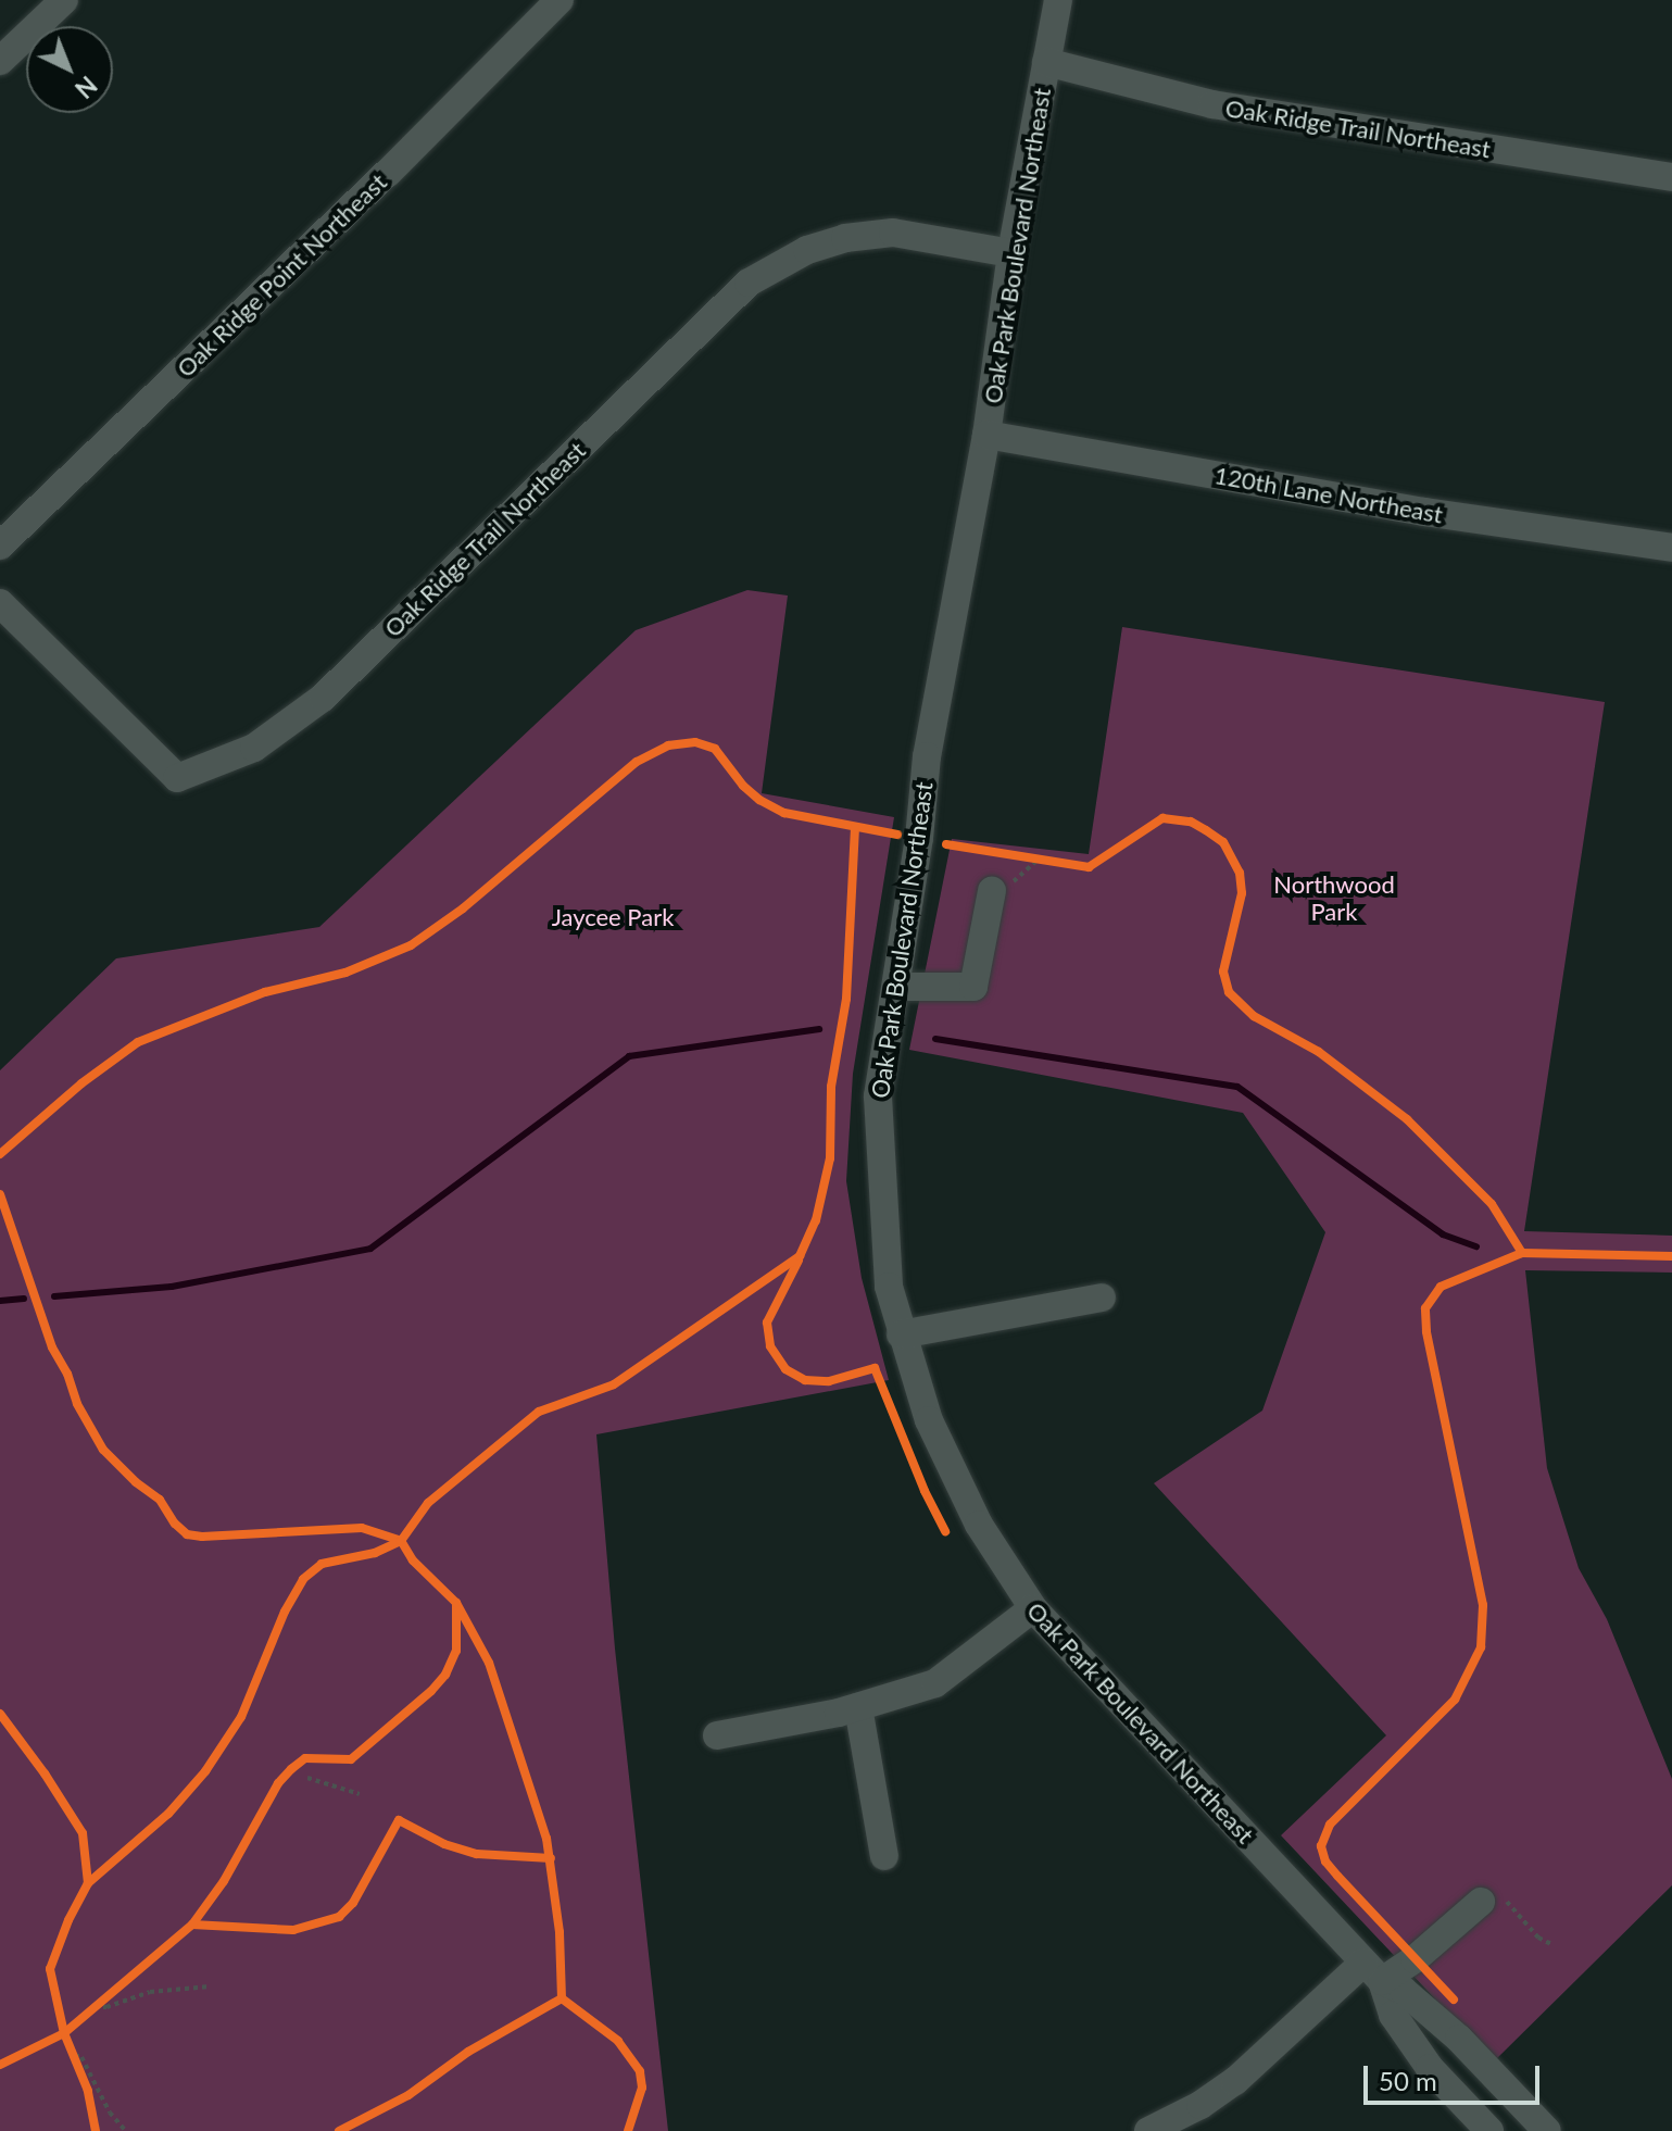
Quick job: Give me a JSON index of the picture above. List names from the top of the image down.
{
  "streets": {
    "street": [
      "Oak Ridge Trail Northeast",
      "Oak Park Boulevard Northeast",
      "Oak Ridge Point Northeast",
      "120th Lane Northeast"
    ]
  },
  "crossings": [
    ["Oak Ridge Trail Northeast", "Oak Park Boulevard Northeast"],
    ["Oak Park Boulevard Northeast", "120th Lane Northeast"]
  ],
  "parks": ["Northwood Park", "Jaycee Park"],
  "scale_bar": "50 m",
  "north": "bottom right"
}
